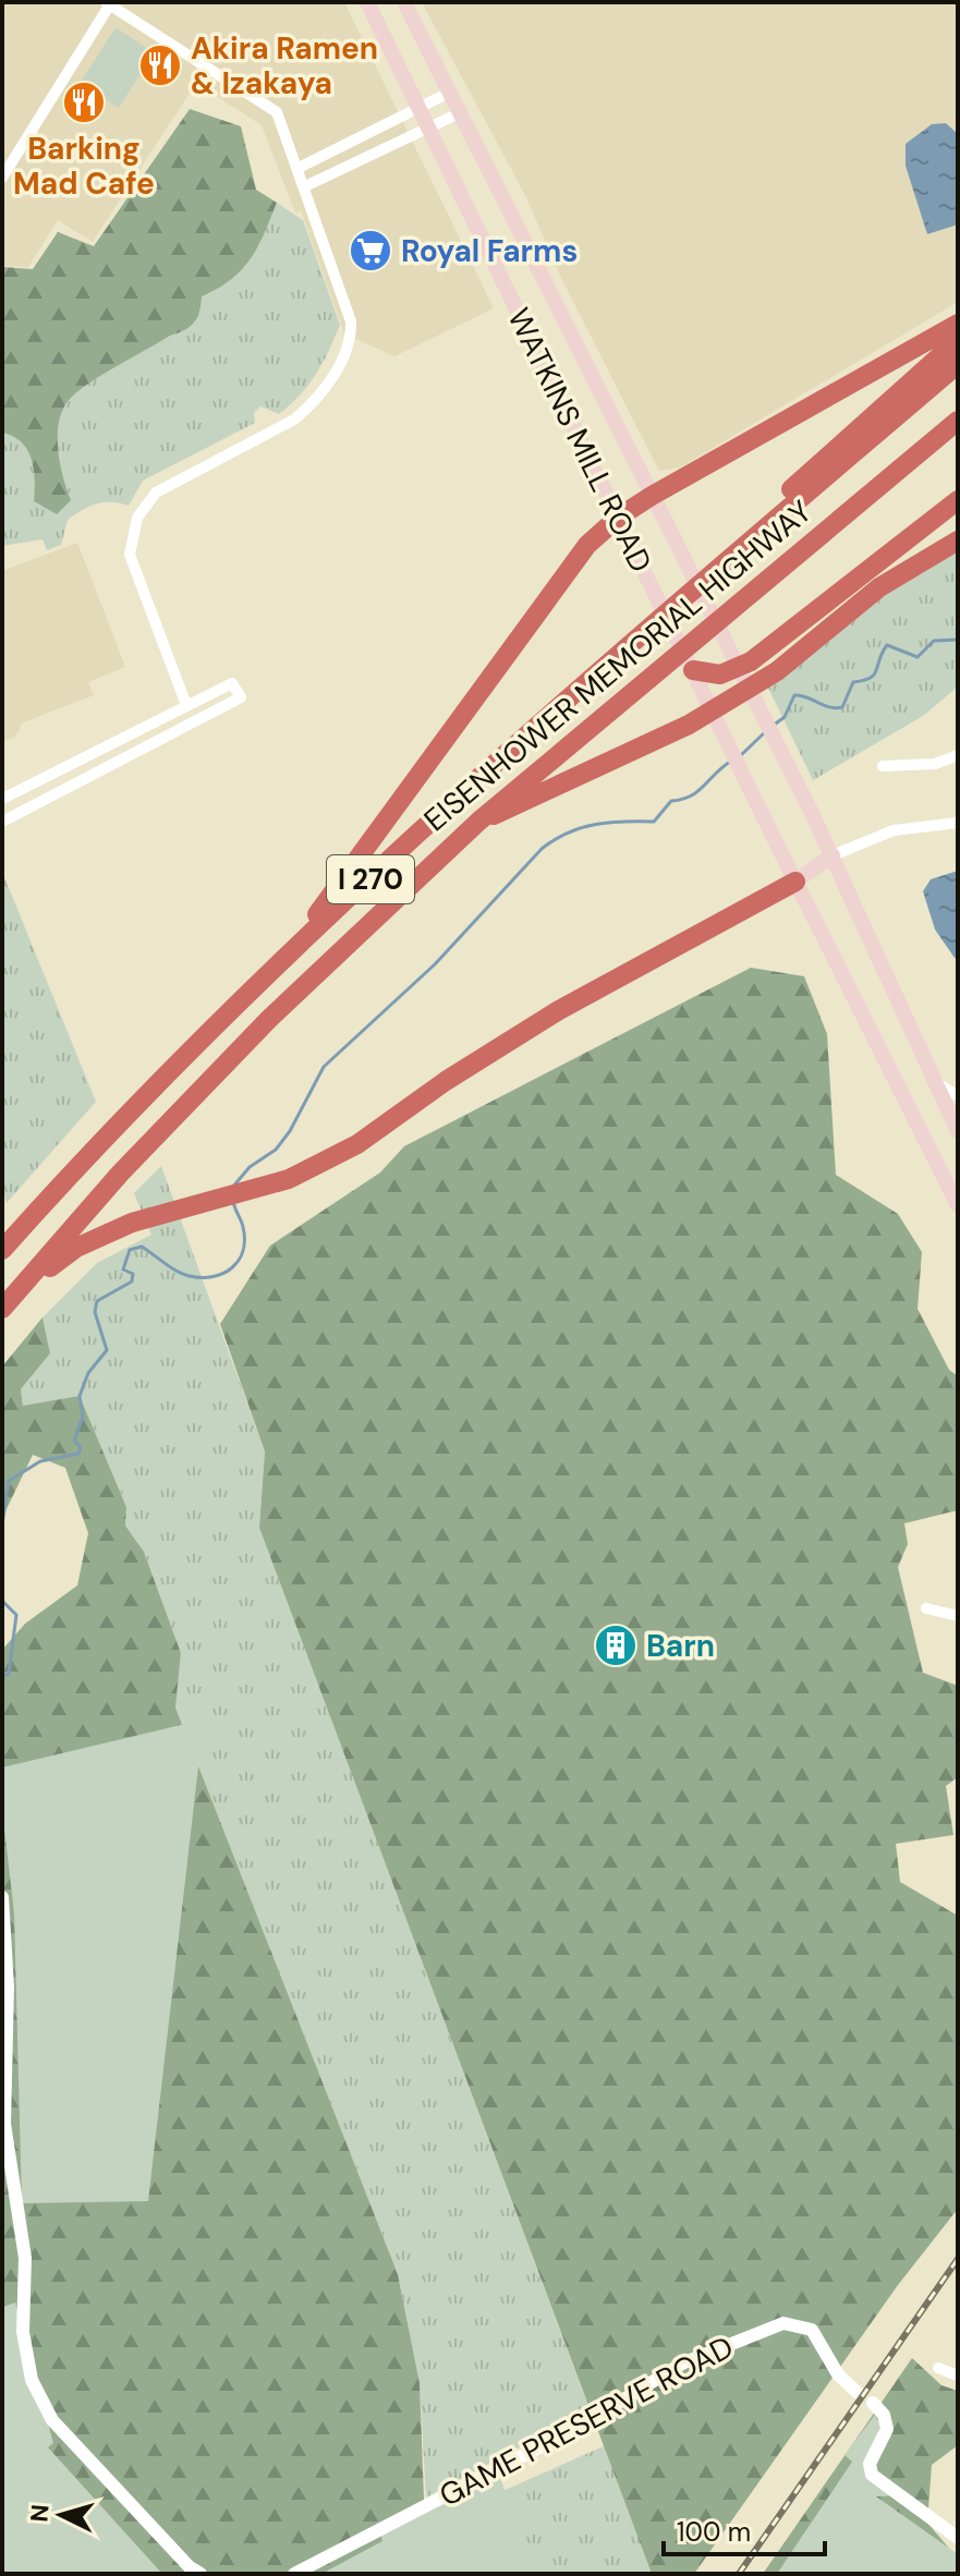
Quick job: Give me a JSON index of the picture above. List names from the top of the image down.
{
  "streets": {
    "highway": ["EISENHOWER MEMORIAL HIGHWAY", "I 270"],
    "main road": ["WATKINS MILL ROAD"],
    "street": ["GAME PRESERVE ROAD"]
  },
  "places": {
    "restaurant": ["Akira Ramen & Izakaya", "Barking Mad Cafe"],
    "supermarket": ["Royal Farms"],
    "building": ["Barn"]
  },
  "scale_bar": "100 m",
  "north": "left"
}
